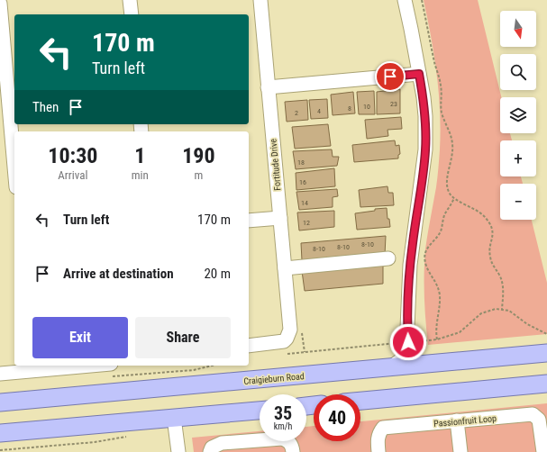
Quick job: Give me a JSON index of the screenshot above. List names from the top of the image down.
{
  "streets": {
    "main road": ["Craigieburn Road"],
    "street": ["Fortitude Drive", "Passionfruit Loop"]
  },
  "house_numbers": [
    "23",
    "10",
    "8",
    "4",
    "2",
    "18",
    "16",
    "14",
    "12",
    "8-10",
    "8-10",
    "8-10"
  ],
  "north": "bottom",
  "page": {
    "map_buttons": ["+", "−"],
    "turn": ["170 m", "Turn left"],
    "then": "Then",
    "eta": [
      "10:30",
      "Arrival",
      "1",
      "min",
      "190",
      "m"
    ],
    "list": [
      {
        "name": "Turn left",
        "value": "170 m"
      },
      {
        "name": "Arrive at destination",
        "value": "20 m"
      }
    ],
    "buttons": ["Exit", "Share"],
    "speed": "35 km/h",
    "limit": "40"
  }
}
